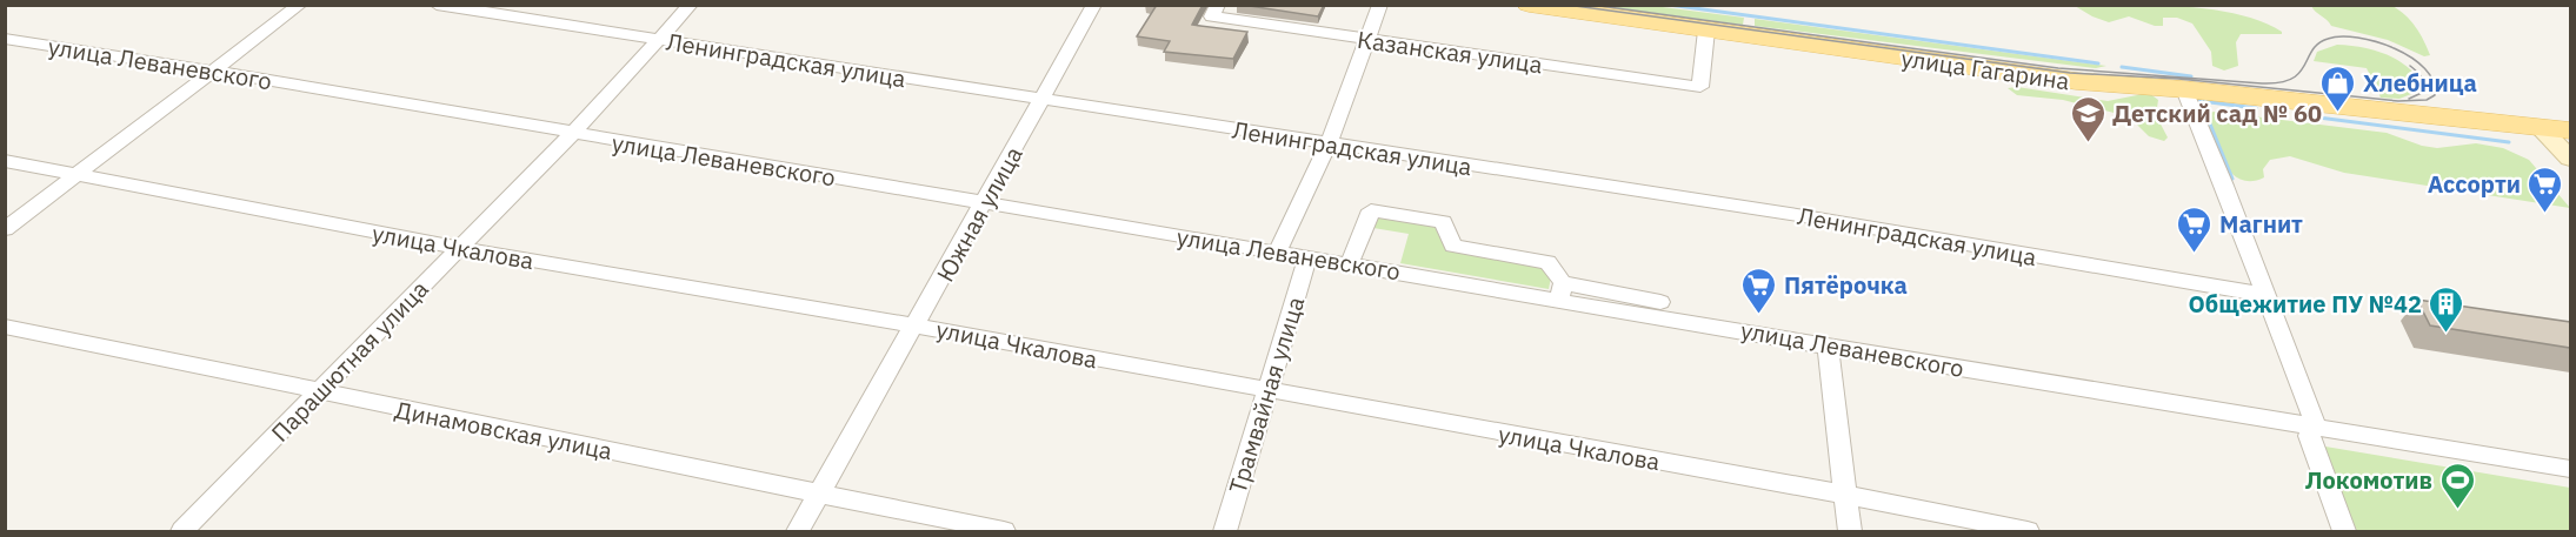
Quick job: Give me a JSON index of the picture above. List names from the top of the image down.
{
  "streets": {
    "main road": ["улица Гагарина"],
    "street": [
      "Казанская улица",
      "Ленинградская улица",
      "улица Леваневского",
      "Южная улица",
      "улица Чкалова",
      "Парашютная улица",
      "Трамвайная улица",
      "Динамовская улица"
    ]
  },
  "crossings": [
    ["Казанская улица", "улица Гагарина"],
    ["Ленинградская улица", "Южная улица"],
    ["Ленинградская улица", "Парашютная улица"],
    ["улица Леваневского", "Южная улица"],
    ["улица Леваневского", "Парашютная улица"],
    ["улица Леваневского", "Трамвайная улица"],
    ["Южная улица", "улица Чкалова"],
    ["Южная улица", "Динамовская улица"],
    ["улица Чкалова", "Парашютная улица"],
    ["улица Чкалова", "Трамвайная улица"],
    ["Парашютная улица", "Динамовская улица"]
  ],
  "places": {
    "shop": ["Хлебница"],
    "school or university": ["Детский сад № 60"],
    "supermarket": ["Ассорти", "Магнит", "Пятёрочка"],
    "building": ["Общежитие ПУ №42"],
    "sports": ["Локомотив"]
  }
}
